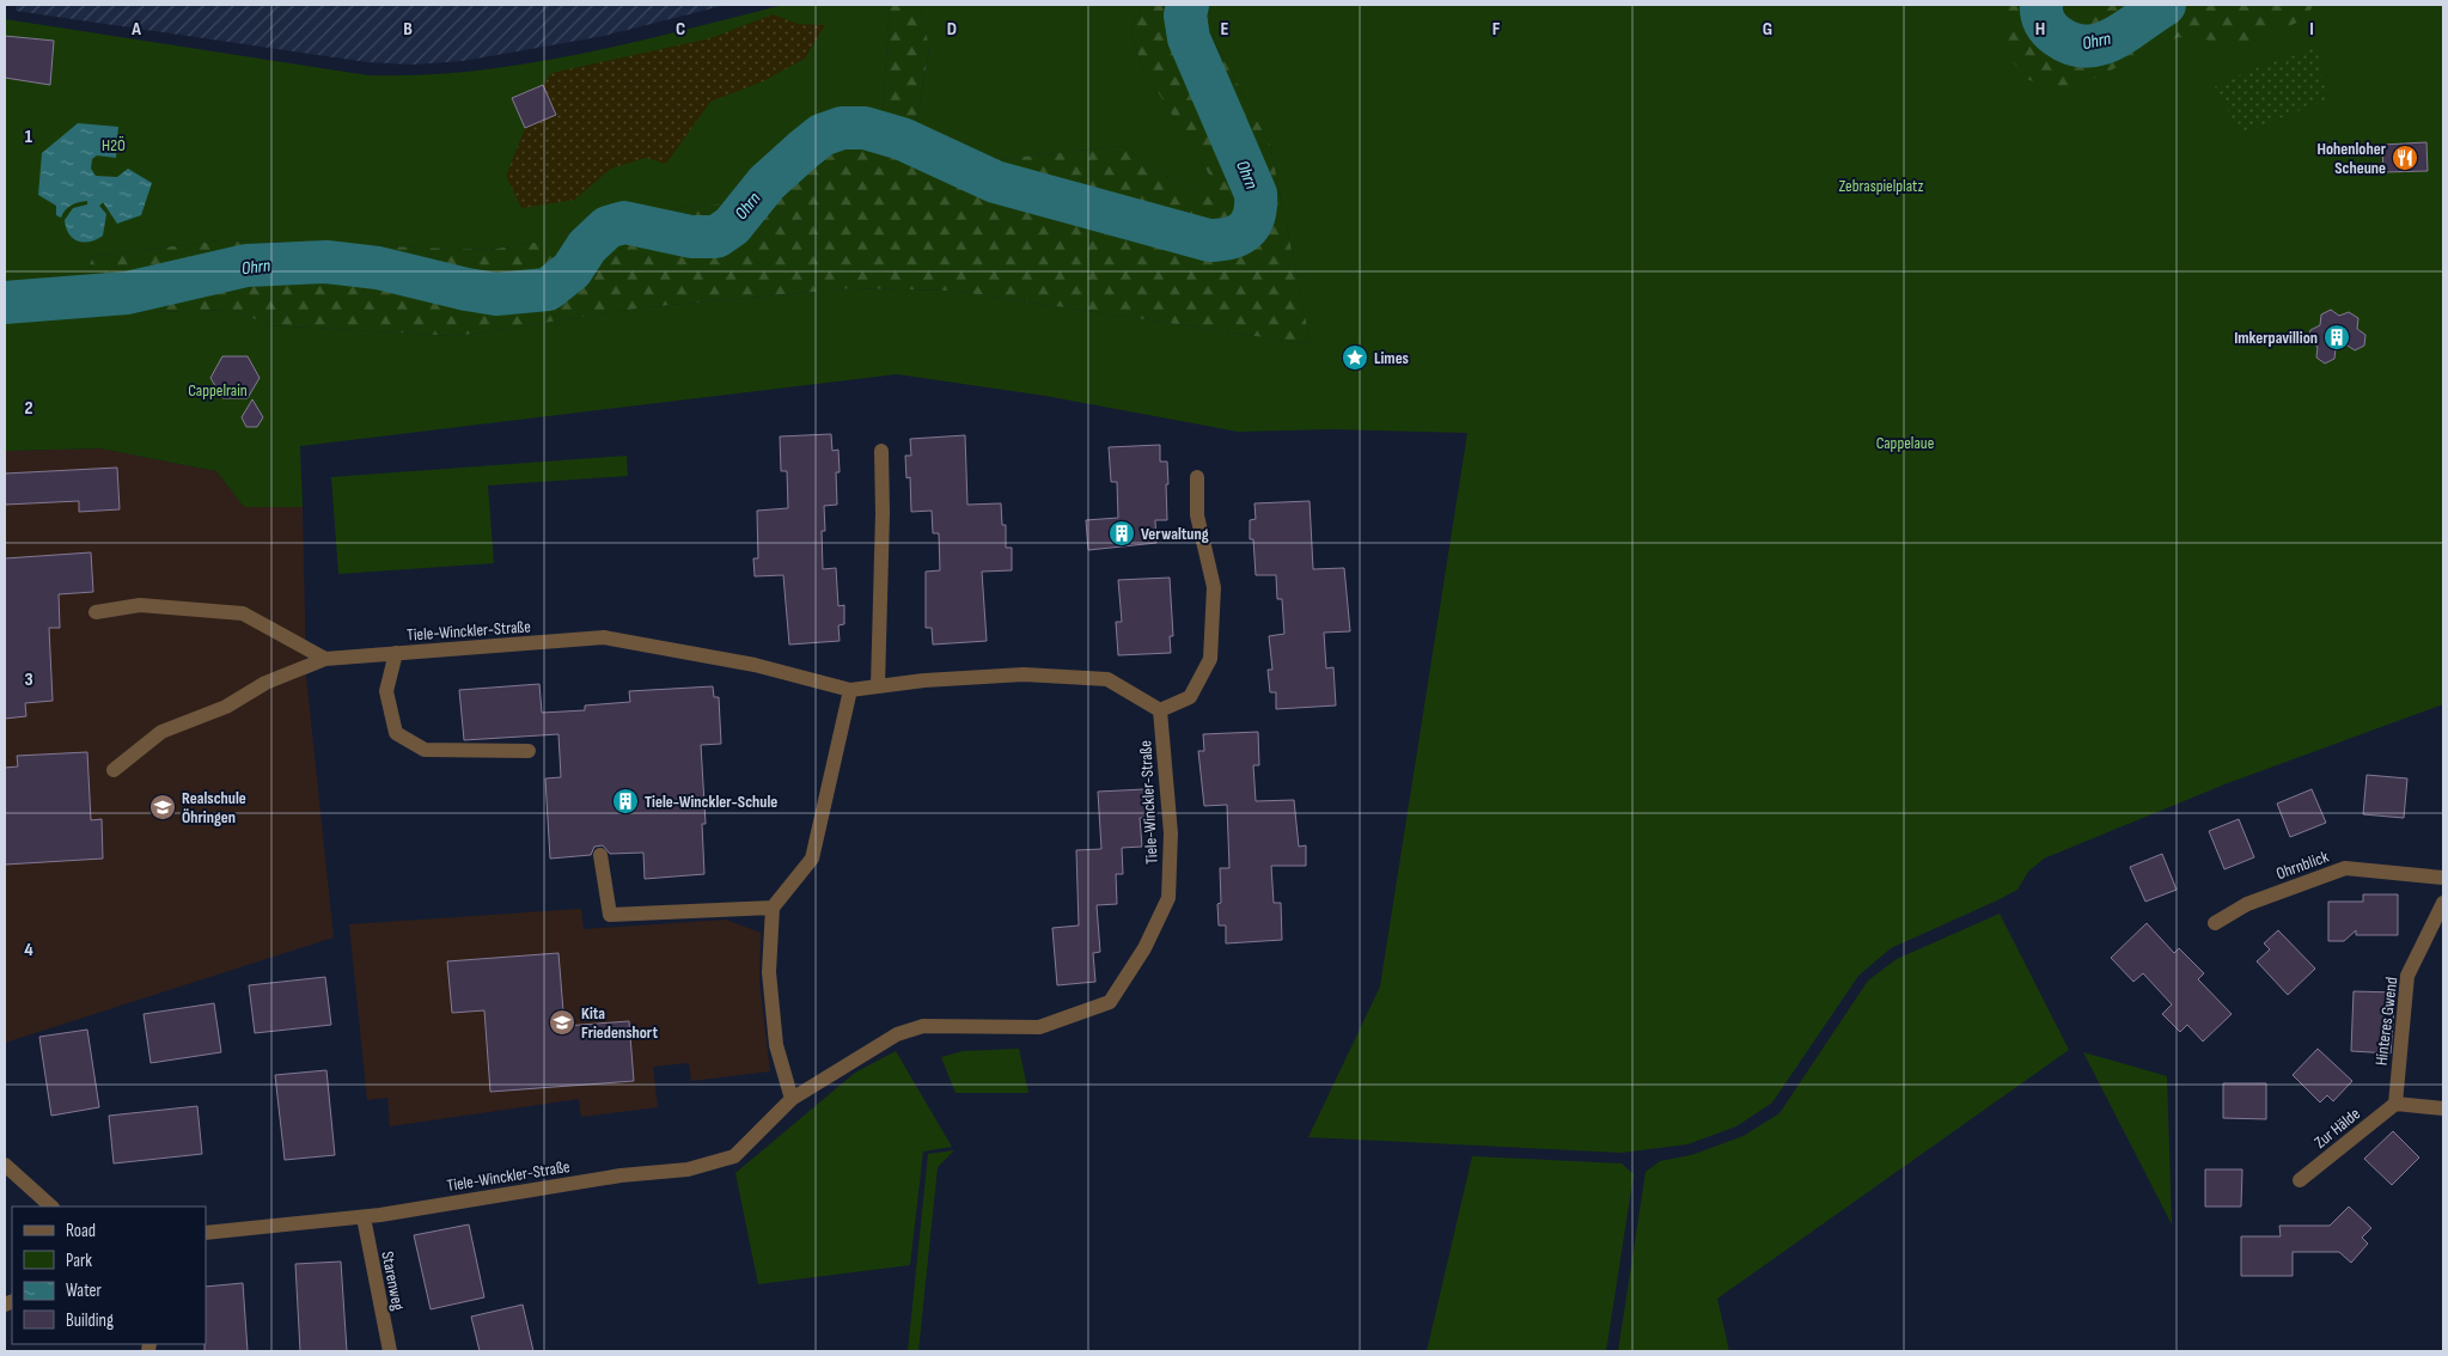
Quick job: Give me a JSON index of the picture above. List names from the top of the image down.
{
  "streets": {
    "street": [
      "Tiele-Winckler-Straße",
      "Ohrnblick",
      "Hinteres Gwend",
      "Zur Hälde",
      "Starenweg"
    ]
  },
  "crossings": [
    ["Tiele-Winckler-Straße", "Starenweg"],
    ["Hinteres Gwend", "Zur Hälde"]
  ],
  "water": ["Ohrn"],
  "parks": [
    "H2Ö",
    "Zebraspielplatz",
    "Cappelrain",
    "Cappelaue"
  ],
  "places": {
    "restaurant": ["Hohenloher Scheune"],
    "building": ["Imkerpavillion", "Verwaltung", "Tiele-Winckler-Schule"],
    "place": ["Limes"],
    "school or university": ["Realschule Öhringen", "Kita Friedenshort"]
  },
  "legend": [
    "Road",
    "Park",
    "Water",
    "Building"
  ],
  "grid": {
    "columns": [
      "A",
      "B",
      "C",
      "D",
      "E",
      "F",
      "G",
      "H",
      "I"
    ],
    "rows": [
      "1",
      "2",
      "3",
      "4"
    ]
  }
}
